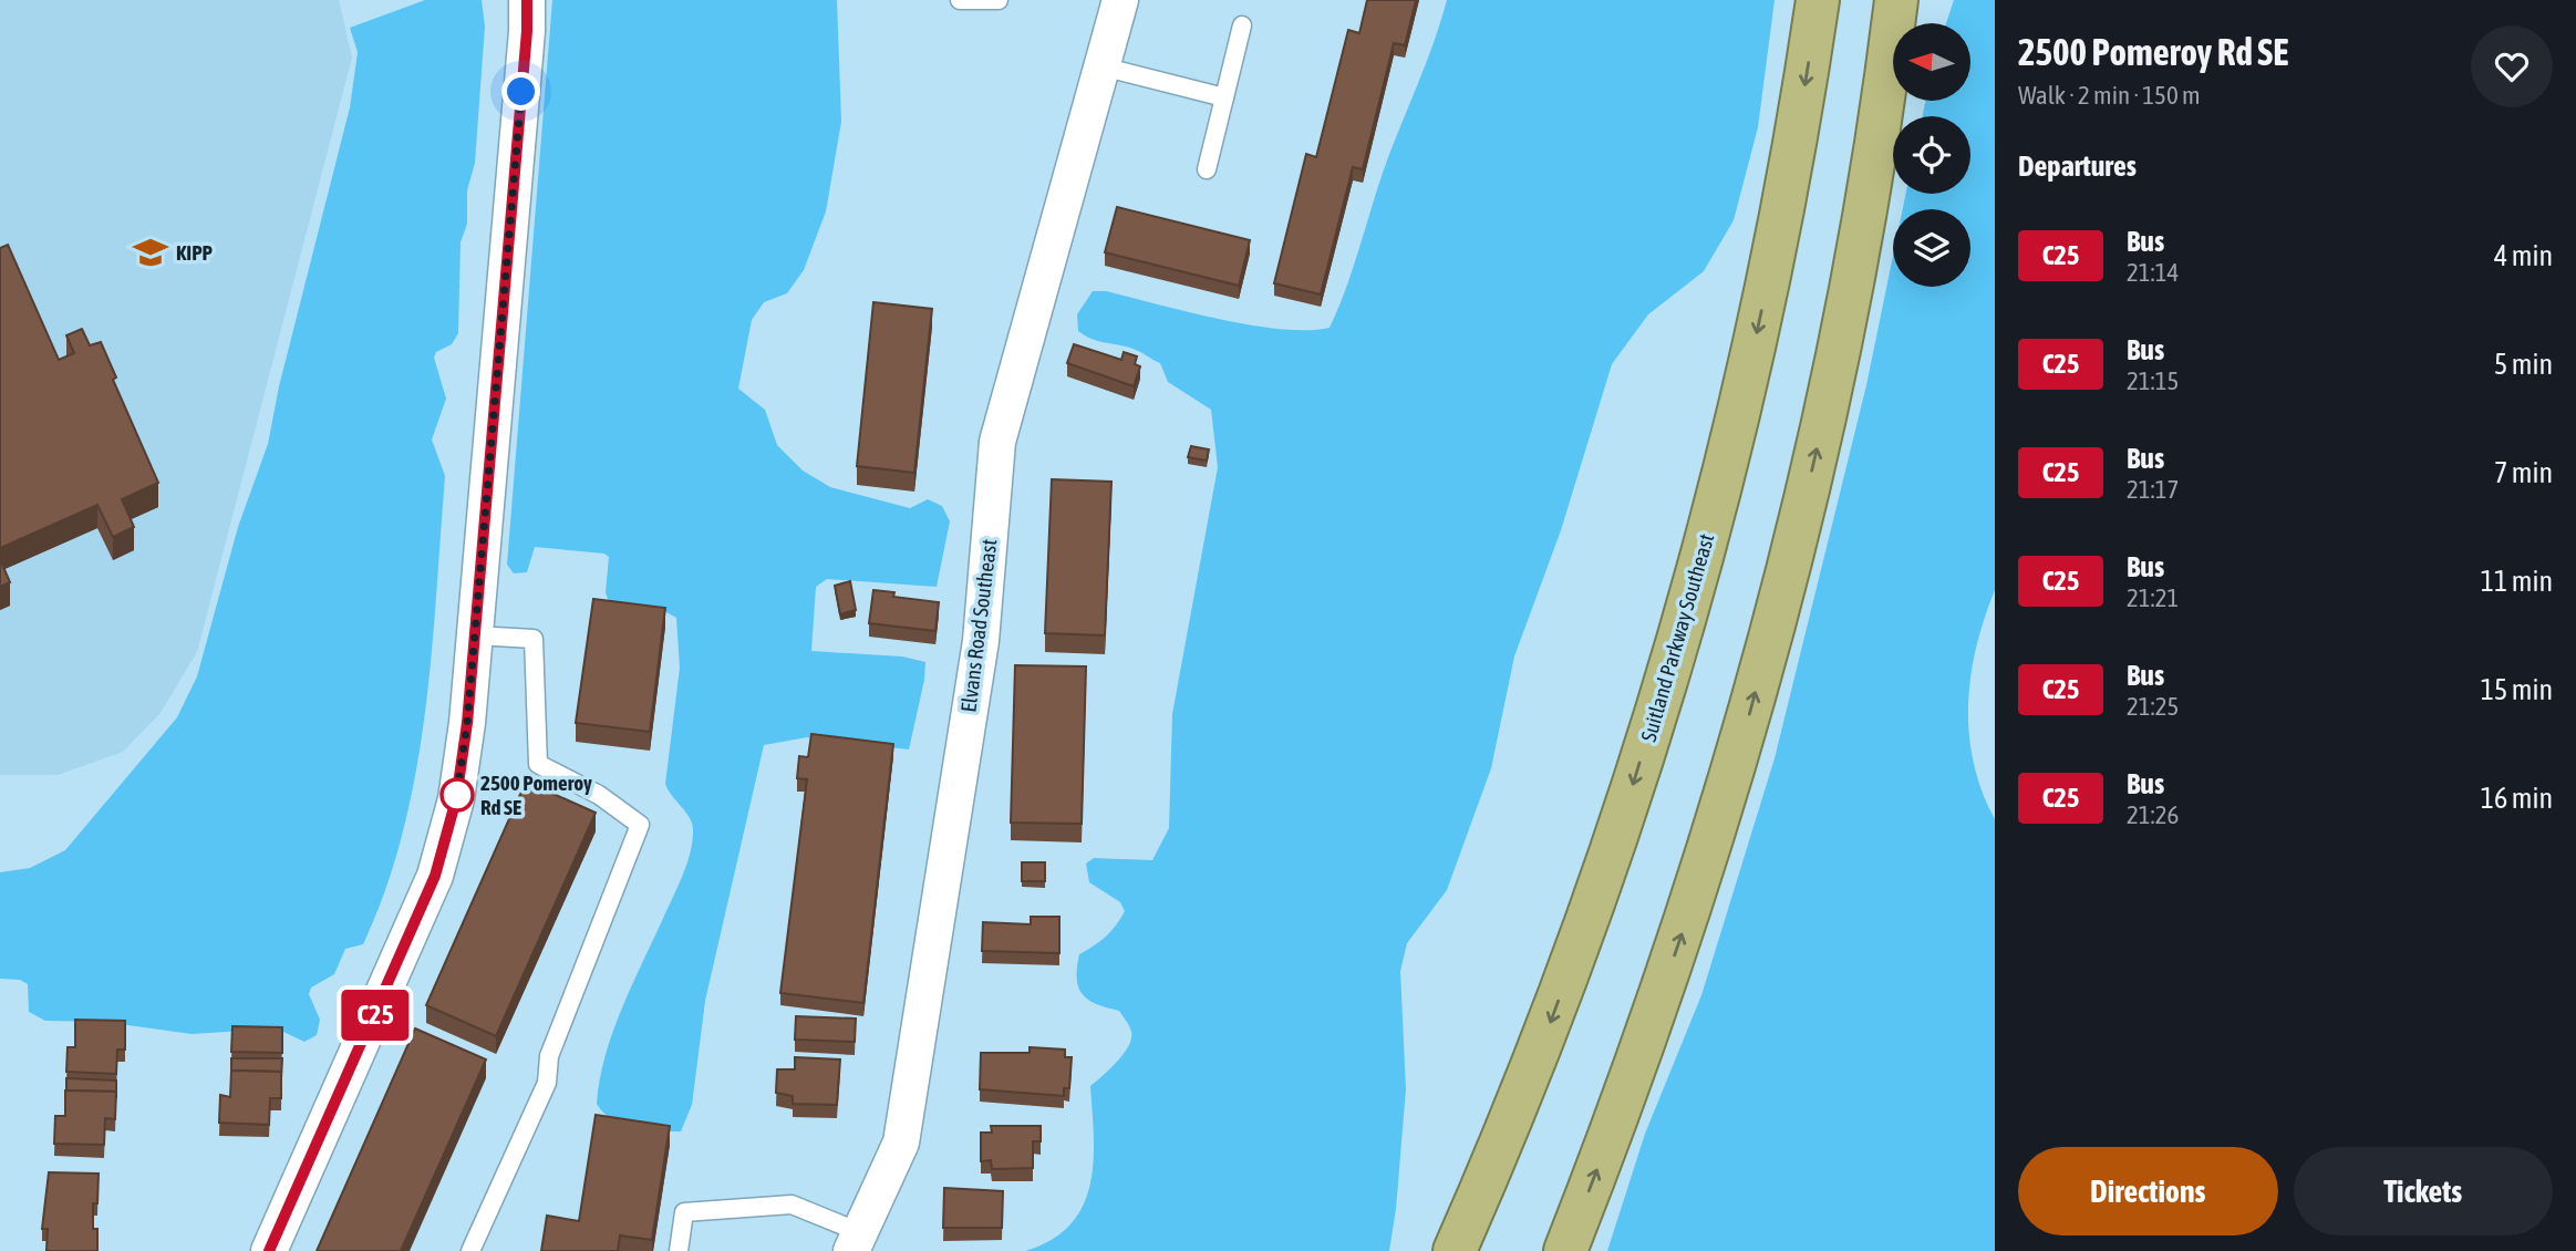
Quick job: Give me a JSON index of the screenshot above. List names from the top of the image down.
{
  "streets": {
    "highway": ["Suitland Parkway Southeast"],
    "street": ["Elvans Road Southeast"]
  },
  "places": {
    "school or university": ["KIPP"],
    "other": ["2500 Pomeroy Rd SE"]
  },
  "lines": ["bus line C25"],
  "north": "left",
  "page": {
    "on_map": "C25",
    "heading": [
      ["2500 Pomeroy Rd SE", "Walk · 2 min · 150 m"],
      "Departures"
    ],
    "list": [
      {
        "mark": "C25",
        "name": "Bus",
        "note": "21:14",
        "value": "4 min"
      },
      {
        "mark": "C25",
        "name": "Bus",
        "note": "21:15",
        "value": "5 min"
      },
      {
        "mark": "C25",
        "name": "Bus",
        "note": "21:17",
        "value": "7 min"
      },
      {
        "mark": "C25",
        "name": "Bus",
        "note": "21:21",
        "value": "11 min"
      },
      {
        "mark": "C25",
        "name": "Bus",
        "note": "21:25",
        "value": "15 min"
      },
      {
        "mark": "C25",
        "name": "Bus",
        "note": "21:26",
        "value": "16 min"
      }
    ],
    "buttons": ["Directions", "Tickets"]
  }
}
